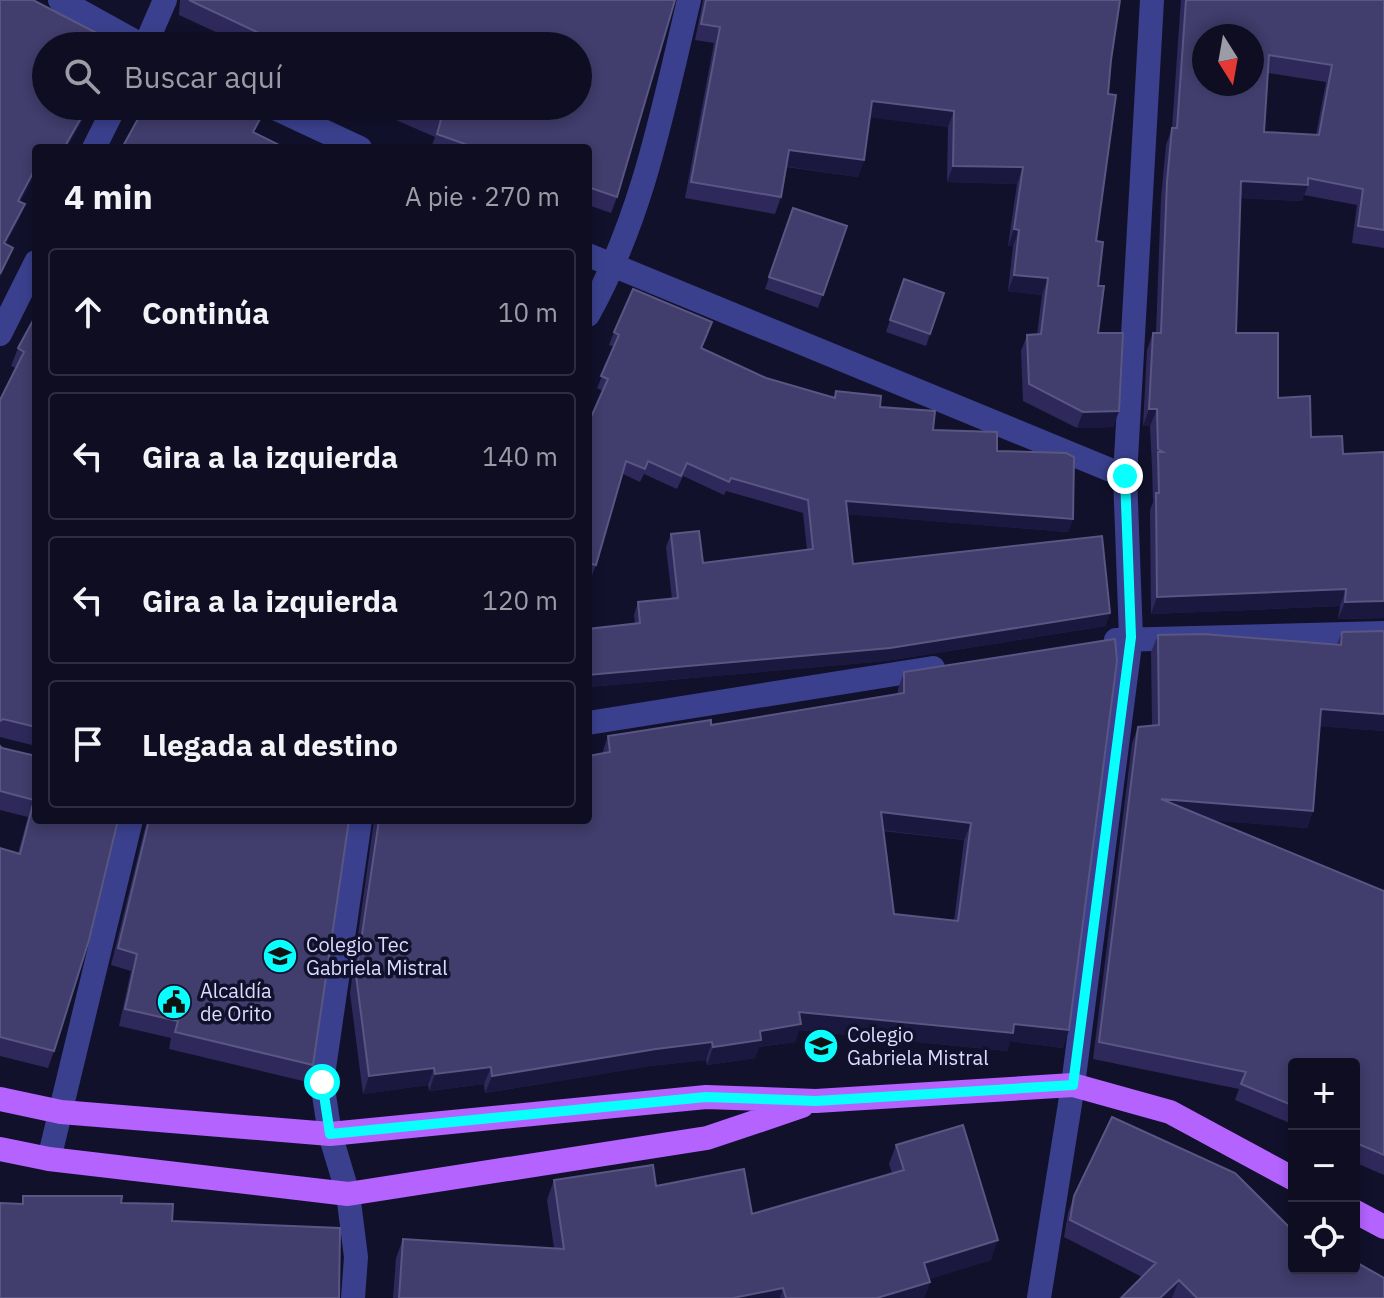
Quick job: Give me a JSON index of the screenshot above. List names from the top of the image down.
{
  "places": {
    "school or university": ["Colegio Tec Gabriela Mistral", "Colegio Gabriela Mistral"],
    "public building": ["Alcaldía de Orito"]
  },
  "north": "bottom",
  "page": {
    "search": "Buscar aquí",
    "heading": ["4 min", "A pie · 270 m"],
    "list": [
      ["Continúa", "10 m"],
      ["Gira a la izquierda", "140 m"],
      ["Gira a la izquierda", "120 m"],
      "Llegada al destino"
    ],
    "map_buttons": ["+", "−"]
  }
}
